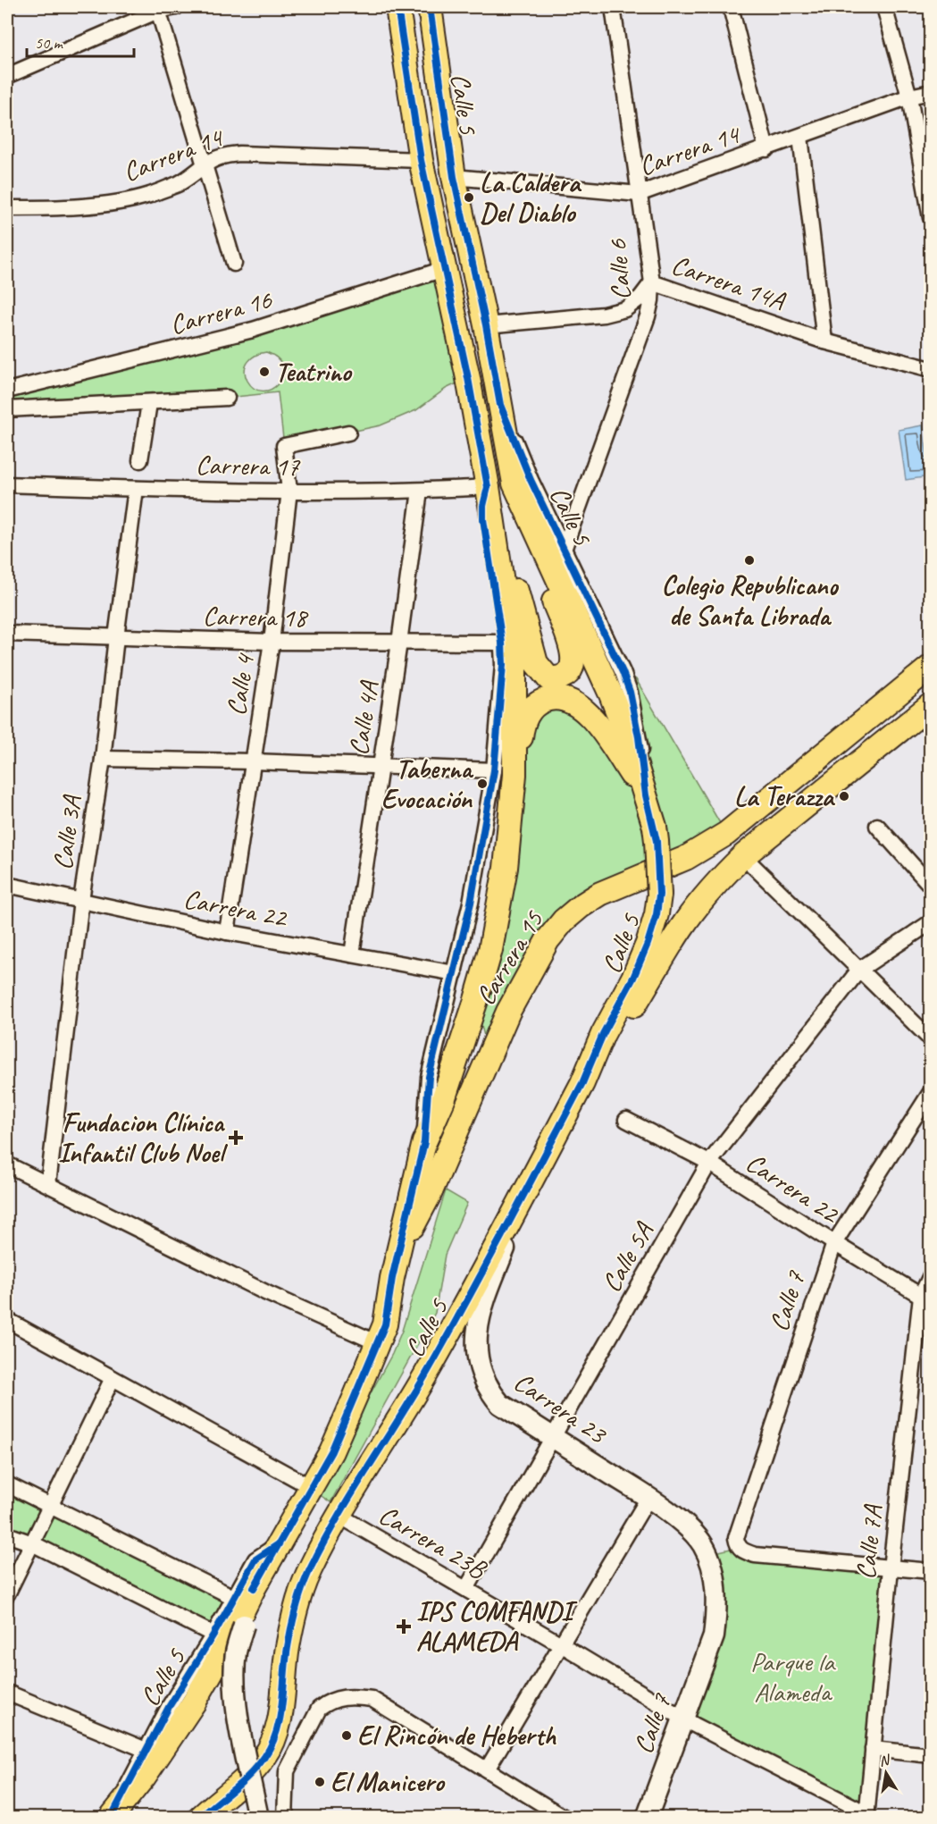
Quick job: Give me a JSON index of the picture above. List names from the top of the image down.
{
  "streets": {
    "main road": [
      "Calle 5",
      "Carrera 15",
      "Calle 7",
      "Carrera 23"
    ],
    "street": [
      "Carrera 14",
      "Calle 6",
      "Carrera 14A",
      "Carrera 16",
      "Carrera 17",
      "Carrera 18",
      "Calle 4",
      "Calle 4A",
      "Calle 3A",
      "Carrera 22",
      "Calle 5A",
      "Carrera 23B",
      "Calle 7A"
    ]
  },
  "crossings": [
    ["Calle 5", "Carrera 14"],
    ["Calle 5", "Calle 6"],
    ["Calle 5", "Carrera 14A"],
    ["Calle 5", "Carrera 16"],
    ["Calle 5", "Carrera 17"],
    ["Calle 5", "Carrera 18"],
    ["Calle 5", "Carrera 22"],
    ["Calle 5", "Carrera 15"],
    ["Calle 5", "Carrera 23"],
    ["Calle 5", "Carrera 23B"],
    ["Carrera 14", "Calle 6"],
    ["Calle 6", "Carrera 14A"],
    ["Carrera 17", "Calle 4"],
    ["Carrera 17", "Calle 4A"],
    ["Carrera 17", "Calle 3A"],
    ["Carrera 18", "Calle 4"],
    ["Carrera 18", "Calle 4A"],
    ["Carrera 18", "Calle 3A"],
    ["Calle 4", "Carrera 22"],
    ["Calle 4A", "Carrera 22"],
    ["Calle 3A", "Carrera 22"],
    ["Carrera 22", "Calle 5A"],
    ["Carrera 22", "Calle 7"],
    ["Carrera 22", "Calle 7A"],
    ["Calle 5A", "Carrera 23"],
    ["Calle 5A", "Carrera 23B"],
    ["Calle 7", "Carrera 23"],
    ["Calle 7", "Carrera 23B"],
    ["Calle 7", "Calle 7A"],
    ["Carrera 23B", "Calle 7A"]
  ],
  "parks": ["Parque la Alameda"],
  "places": {
    "other": [
      "La Caldera Del Diablo",
      "Teatrino",
      "Colegio Republicano de Santa Librada",
      "Taberna Evocación",
      "La Terazza",
      "El Rincón de Heberth",
      "El Manicero"
    ],
    "health": ["Fundacion Clínica Infantil Club Noel", "IPS COMFANDI ALAMEDA"]
  },
  "scale_bar": "50 m",
  "north": "top"
}
